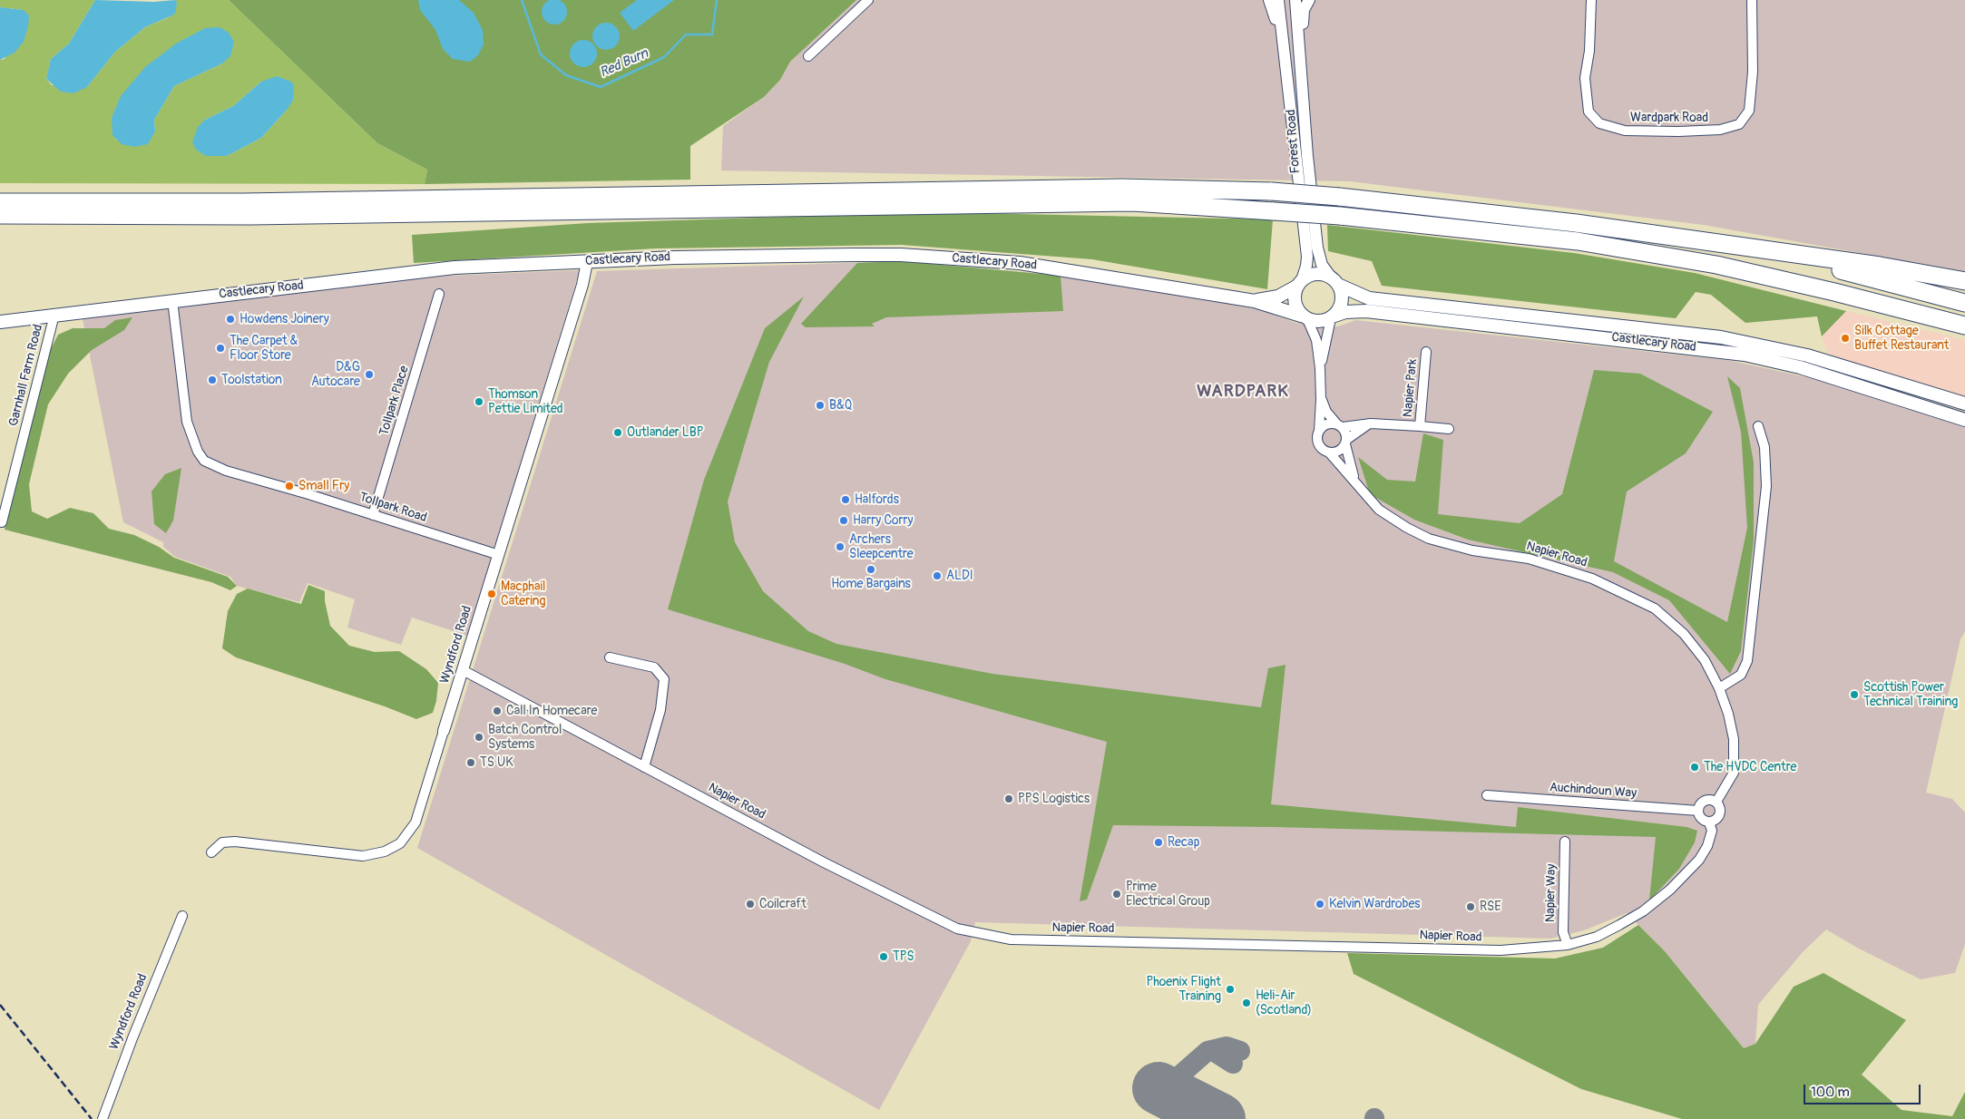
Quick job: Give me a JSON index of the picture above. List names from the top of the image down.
{
  "streets": {
    "main road": ["Castlecary Road"],
    "street": [
      "Wardpark Road",
      "Forest Road",
      "Garnhall Farm Road",
      "Napier Park",
      "Tollpark Place",
      "Tollpark Road",
      "Napier Road",
      "Wyndford Road",
      "Auchindoun Way",
      "Napier Way"
    ]
  },
  "crossings": [
    ["Forest Road", "Castlecary Road"],
    ["Castlecary Road", "Garnhall Farm Road"],
    ["Castlecary Road", "Tollpark Road"],
    ["Castlecary Road", "Wyndford Road"],
    ["Napier Park", "Napier Road"],
    ["Tollpark Place", "Tollpark Road"],
    ["Tollpark Road", "Wyndford Road"],
    ["Napier Road", "Wyndford Road"],
    ["Napier Road", "Auchindoun Way"],
    ["Napier Road", "Napier Way"]
  ],
  "districts": ["WARDPARK"],
  "water": ["Red Burn"],
  "places": [
    "Howdens Joinery",
    "Silk Cottage Buffet Restaurant",
    "The Carpet & Floor Store",
    "D&G Autocare",
    "Toolstation",
    "Thomson Pettie Limited",
    "B&Q",
    "Outlander LBP",
    "Small Fry",
    "Halfords",
    "Harry Corry",
    "Archers Sleepcentre",
    "Home Bargains",
    "ALDI",
    "Macphail Catering",
    "Scottish Power Technical Training",
    "Call In Homecare",
    "Batch Control Systems",
    "TS UK",
    "The HVDC Centre",
    "PPS Logistics",
    "Recap",
    "Prime Electrical Group",
    "Coilcraft",
    "Kelvin Wardrobes",
    "RSE",
    "TPS",
    "Phoenix Flight Training",
    "Heli-Air (Scotland)"
  ],
  "scale_bar": "100 m"
}
